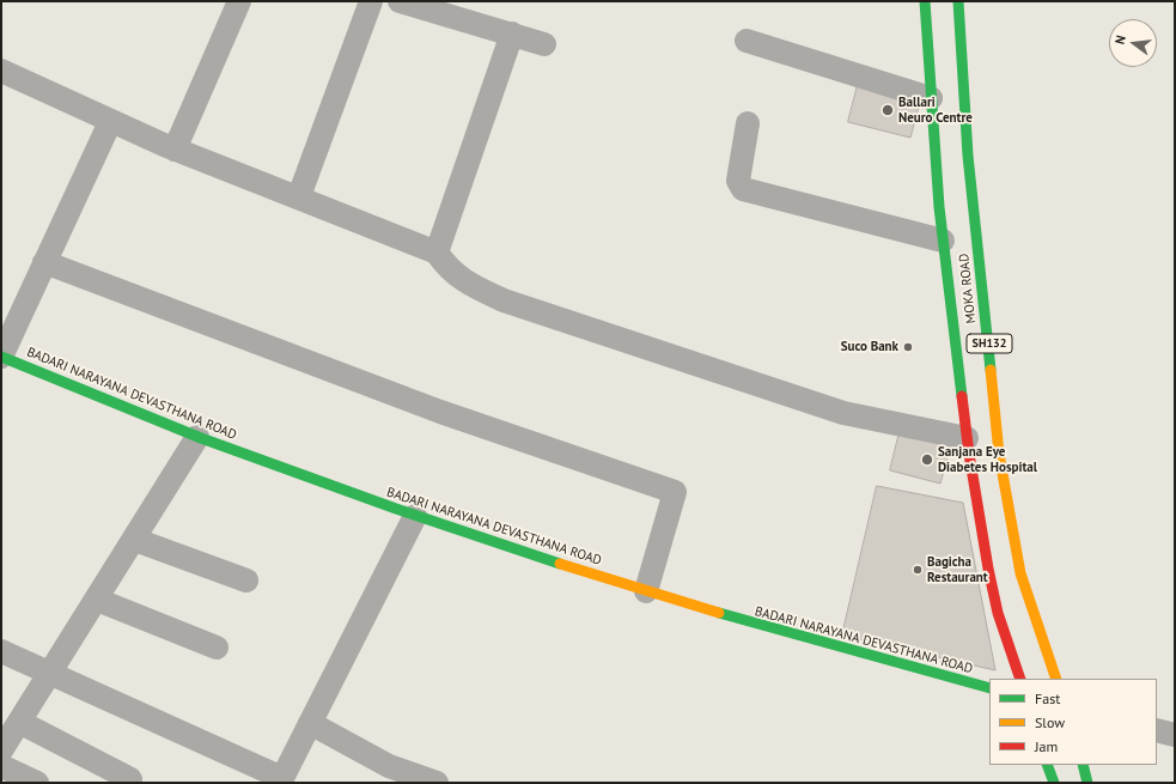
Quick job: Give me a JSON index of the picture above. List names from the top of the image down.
{
  "streets": {
    "main road": ["MOKA ROAD", "SH132", "BADARI NARAYANA DEVASTHANA ROAD"]
  },
  "places": [
    "Ballari Neuro Centre",
    "Suco Bank",
    "Sanjana Eye Diabetes Hospital",
    "Bagicha Restaurant"
  ],
  "legend": ["Fast", "Slow", "Jam"],
  "north": "left"
}
